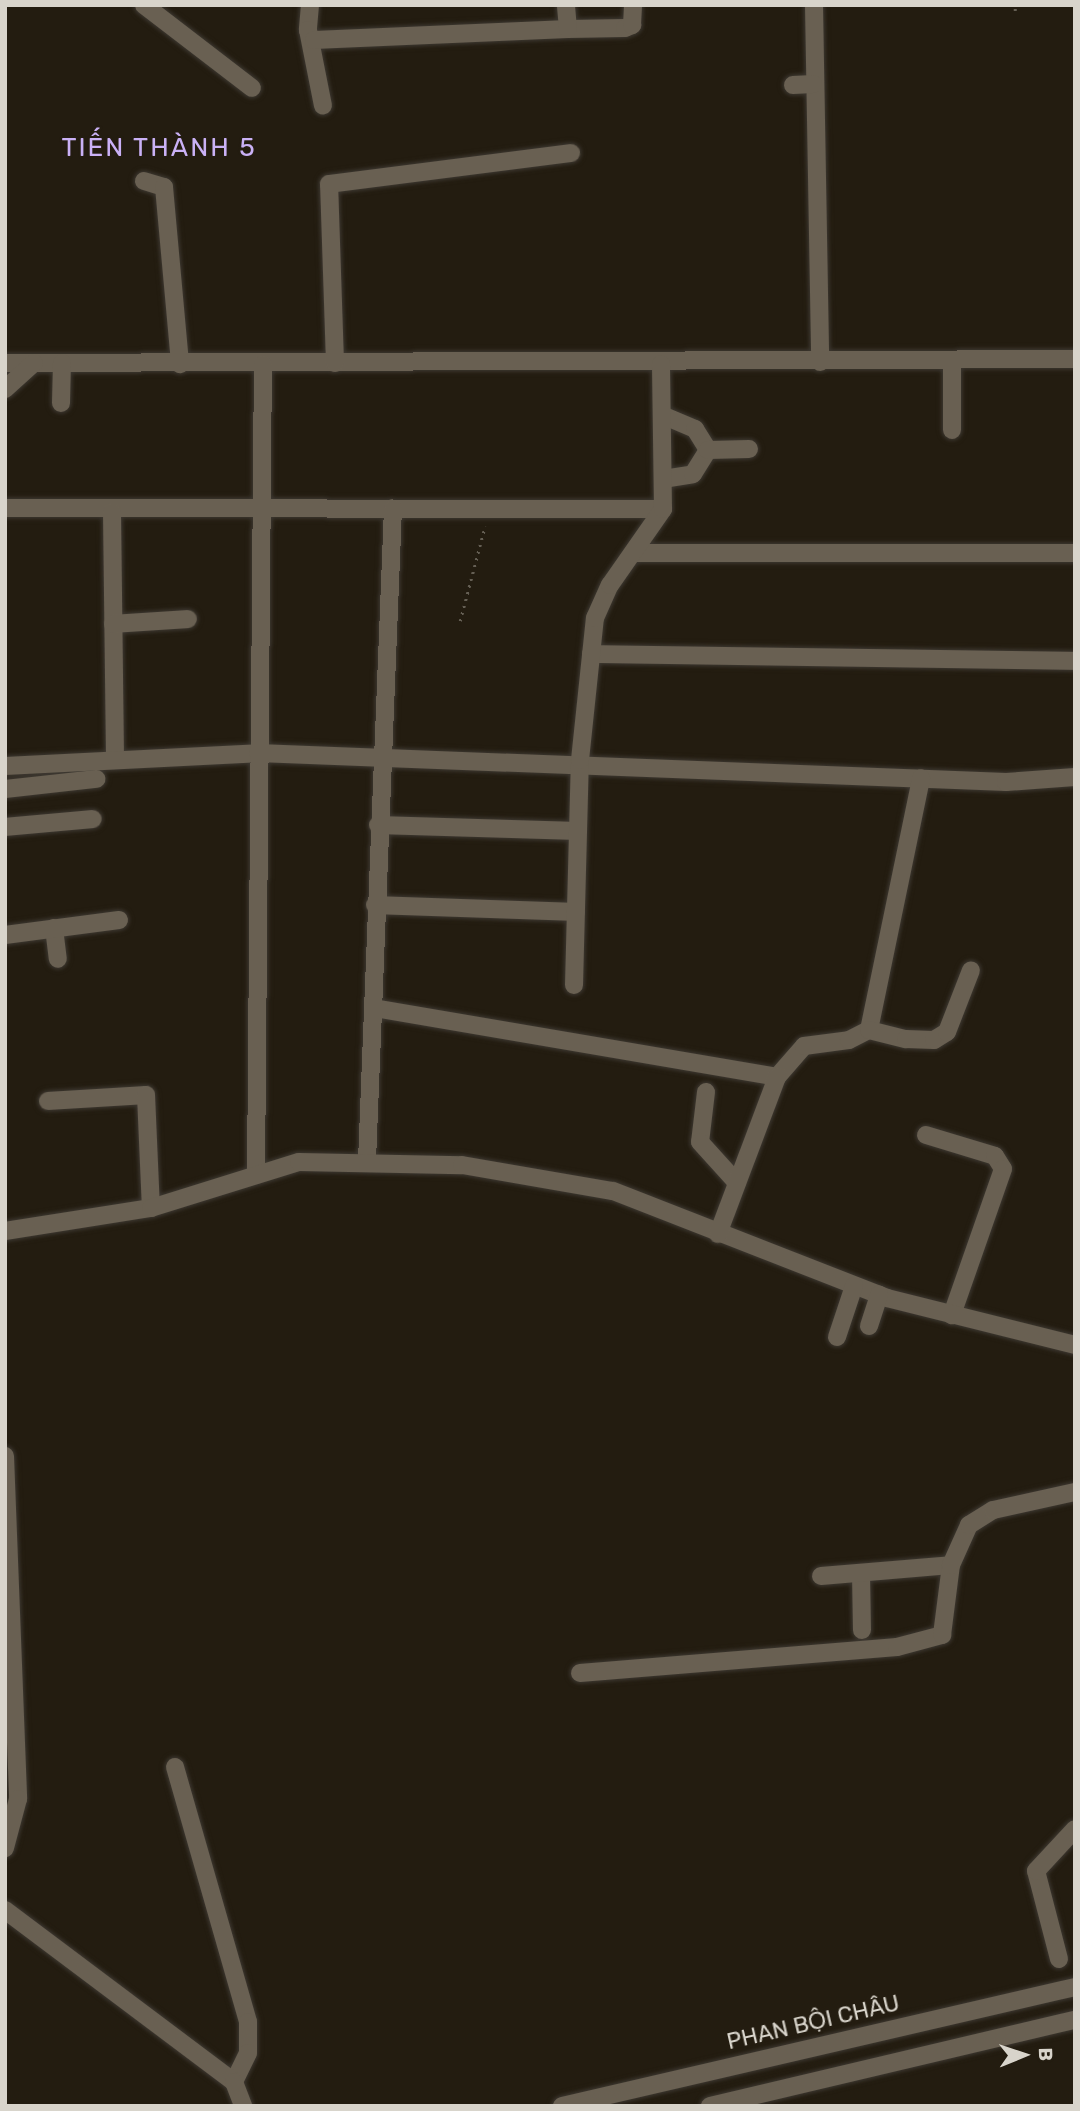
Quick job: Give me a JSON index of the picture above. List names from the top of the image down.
{
  "streets": {
    "street": ["PHAN BỘI CHÂU"]
  },
  "districts": ["TIẾN THÀNH 5"],
  "north": "right"
}
